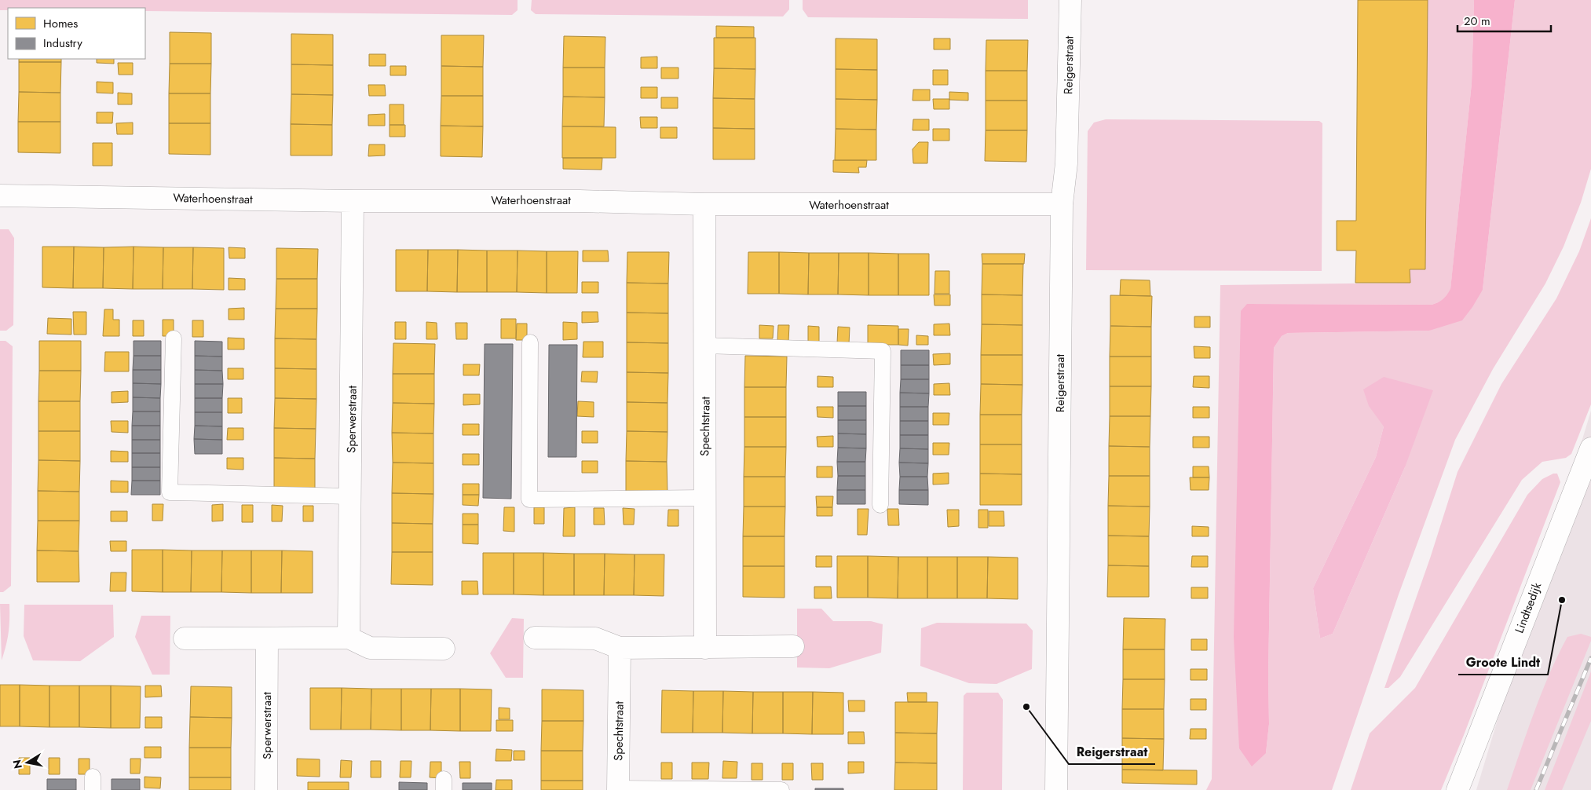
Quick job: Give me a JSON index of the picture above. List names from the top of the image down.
{
  "streets": {
    "street": [
      "Reigerstraat",
      "Waterhoenstraat",
      "Sperwerstraat",
      "Spechtstraat",
      "Lindtsedijk"
    ]
  },
  "crossings": [
    ["Reigerstraat", "Waterhoenstraat"],
    ["Waterhoenstraat", "Sperwerstraat"],
    ["Waterhoenstraat", "Spechtstraat"]
  ],
  "places": ["Groote Lindt", "Reigerstraat"],
  "legend": ["Homes", "Industry"],
  "scale_bar": "20 m",
  "north": "left"
}
